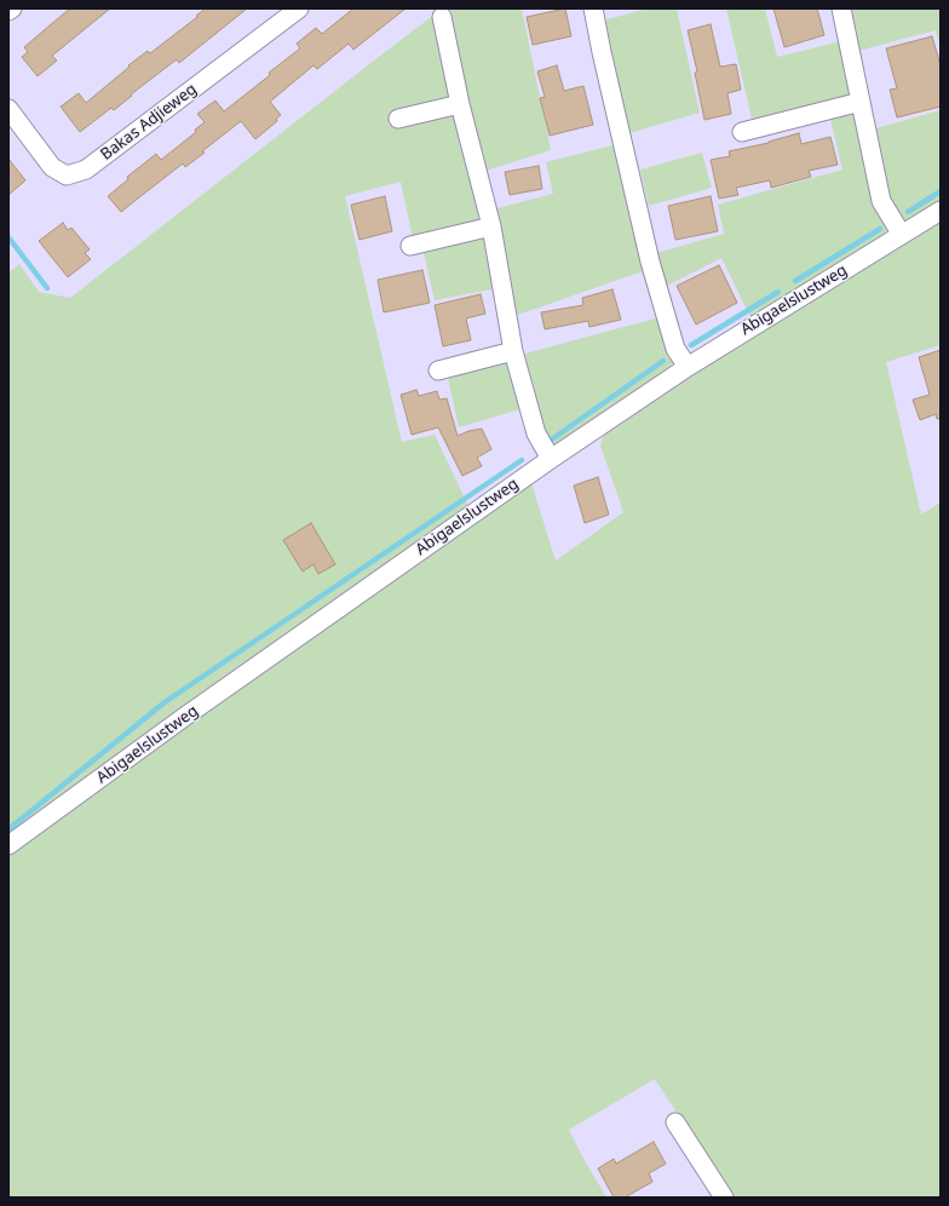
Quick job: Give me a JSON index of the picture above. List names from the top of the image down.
{
  "streets": {
    "street": ["Bakas Adjieweg", "Abigaelslustweg"]
  }
}
